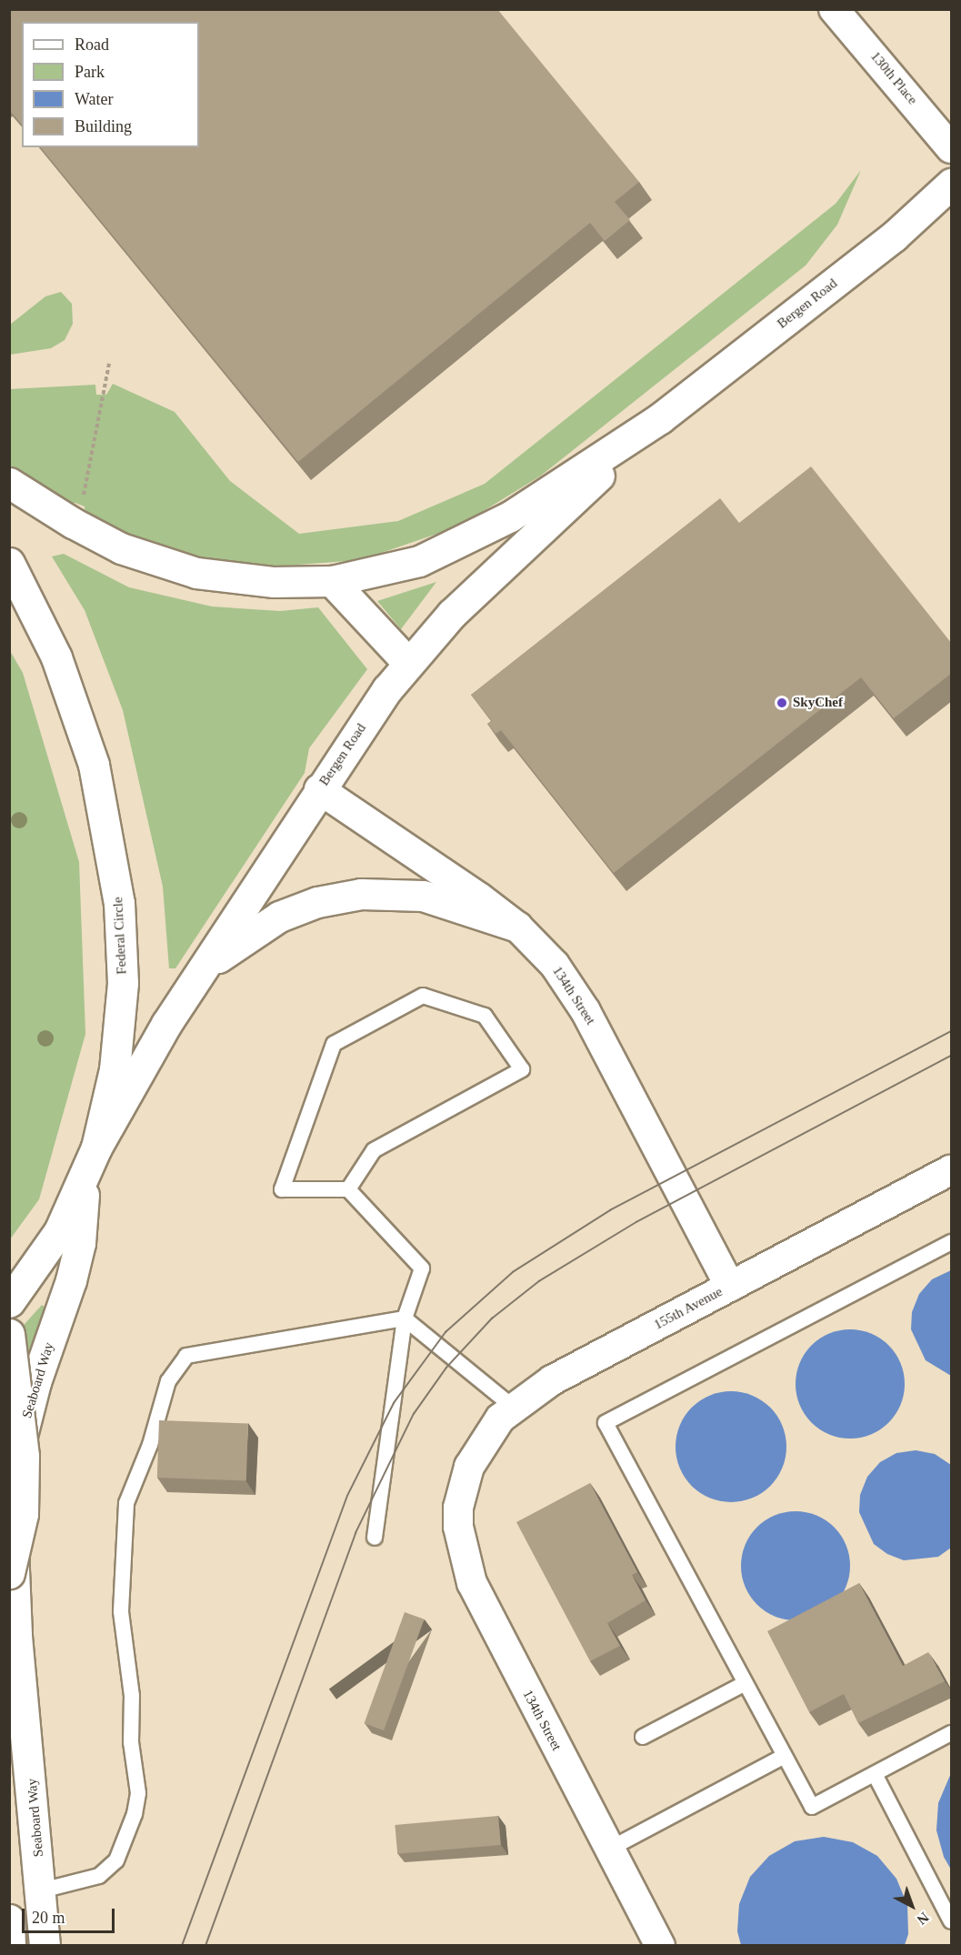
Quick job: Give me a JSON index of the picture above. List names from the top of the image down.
{
  "streets": {
    "main road": ["Bergen Road", "Federal Circle", "Seaboard Way"],
    "street": ["130th Place", "134th Street", "155th Avenue"]
  },
  "crossings": [
    ["Bergen Road", "Federal Circle"],
    ["Bergen Road", "134th Street"],
    ["Federal Circle", "Seaboard Way"],
    ["134th Street", "155th Avenue"]
  ],
  "places": ["SkyChef"],
  "legend": [
    "Road",
    "Park",
    "Water",
    "Building"
  ],
  "scale_bar": "20 m",
  "north": "bottom right"
}
